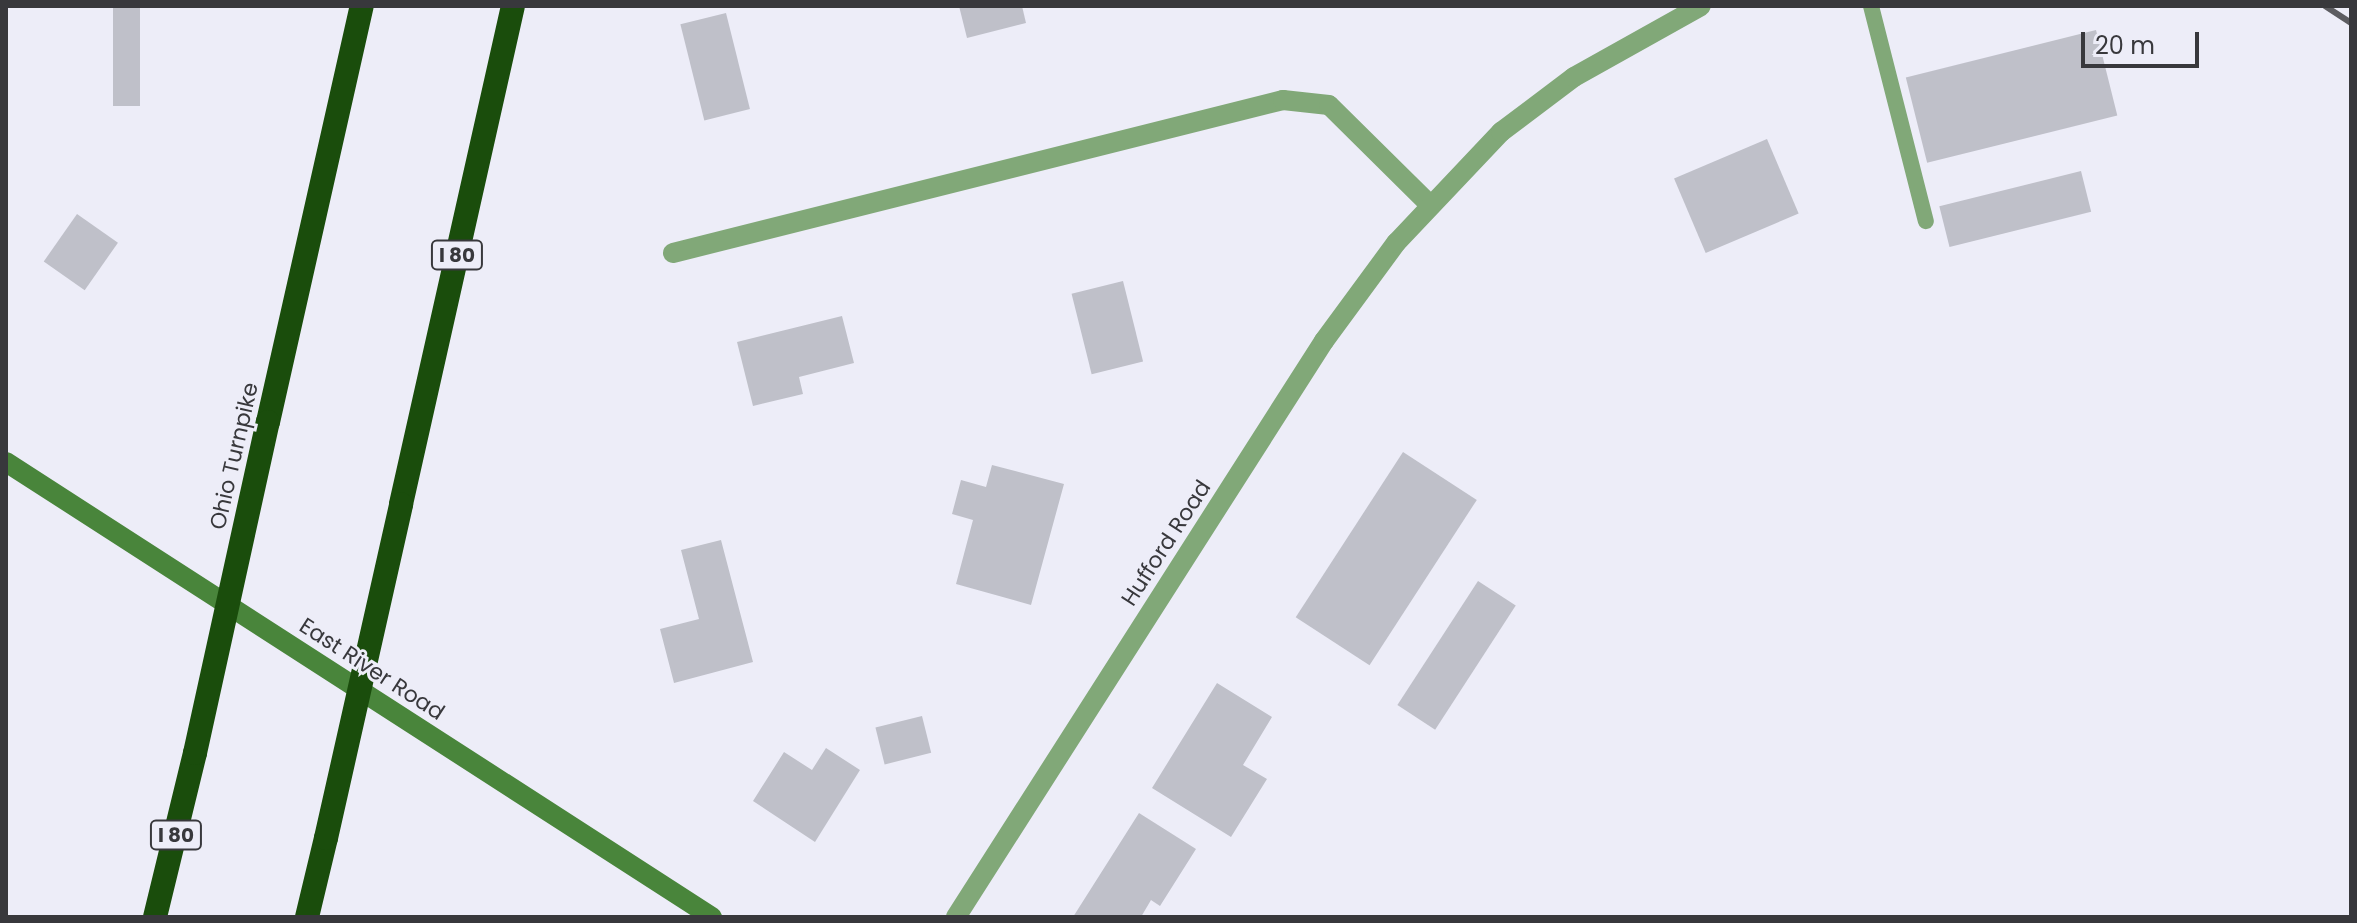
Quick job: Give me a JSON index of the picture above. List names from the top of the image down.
{
  "streets": {
    "highway": ["I 80", "Ohio Turnpike"],
    "main road": ["East River Road"],
    "street": ["Hufford Road"]
  },
  "scale_bar": "20 m"
}
